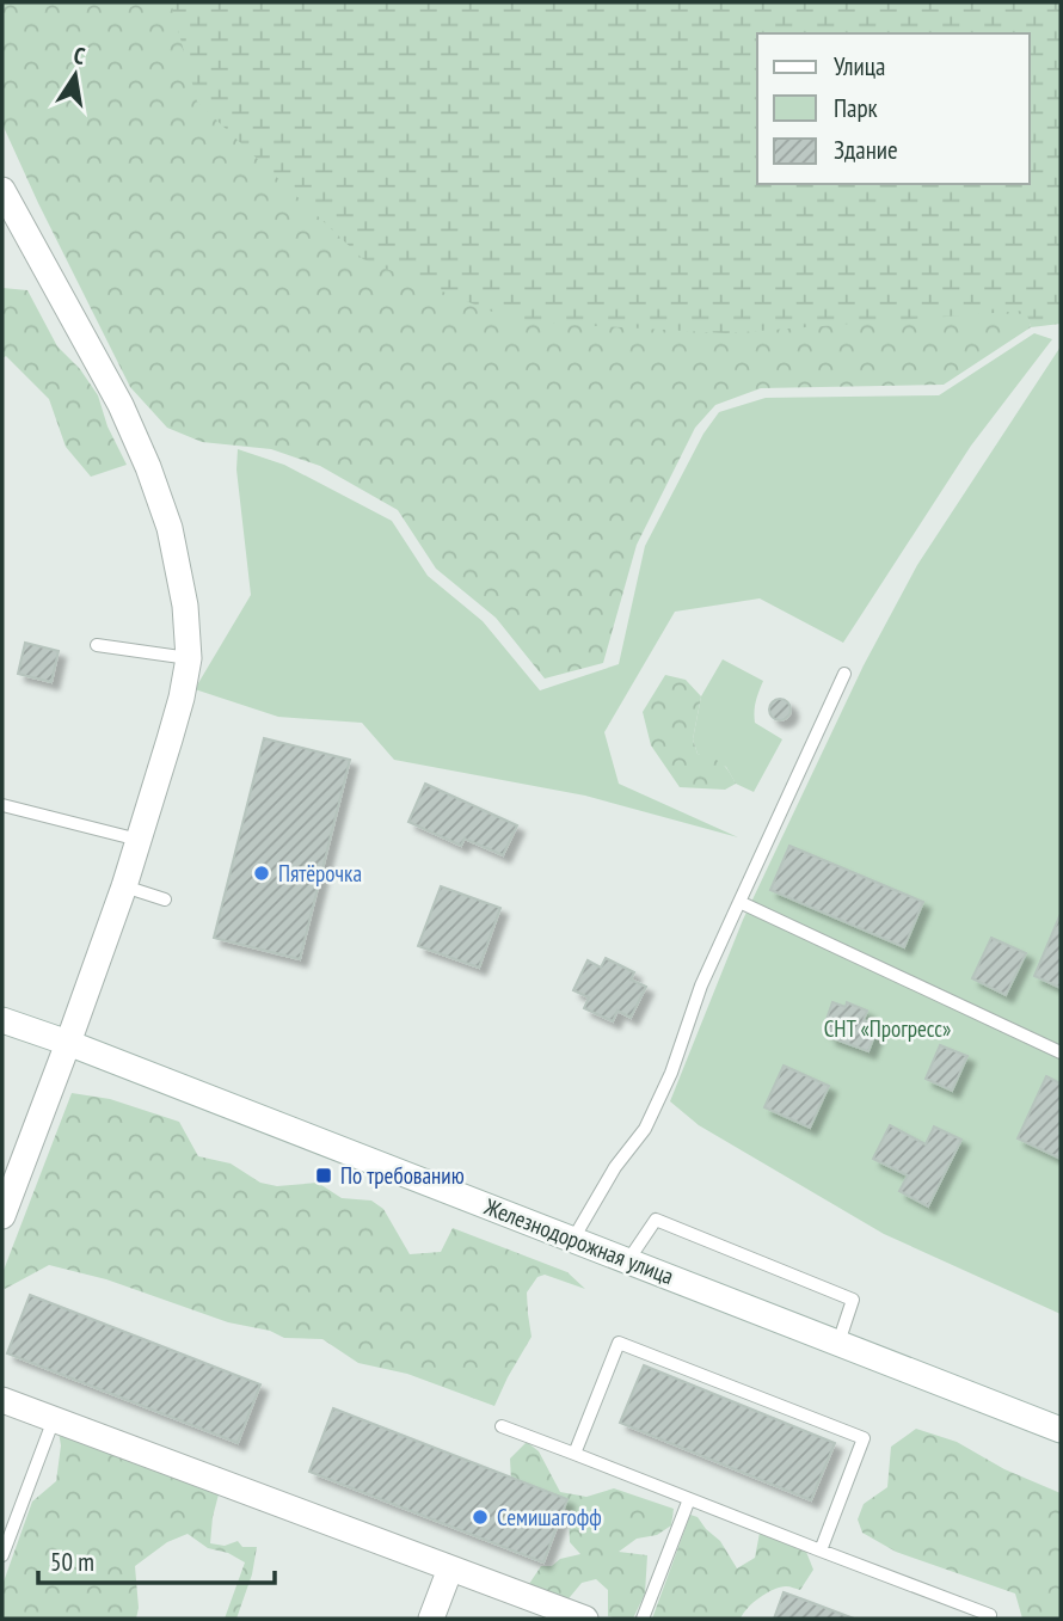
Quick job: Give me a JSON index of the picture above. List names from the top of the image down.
{
  "streets": {
    "street": ["Железнодорожная улица"]
  },
  "parks": ["СНТ «Прогресс»"],
  "places": {
    "other": ["Пятёрочка", "Семишагофф"],
    "transit": ["По требованию"]
  },
  "legend": ["Улица", "Парк", "Здание"],
  "scale_bar": "50 m",
  "north": "top"
}
